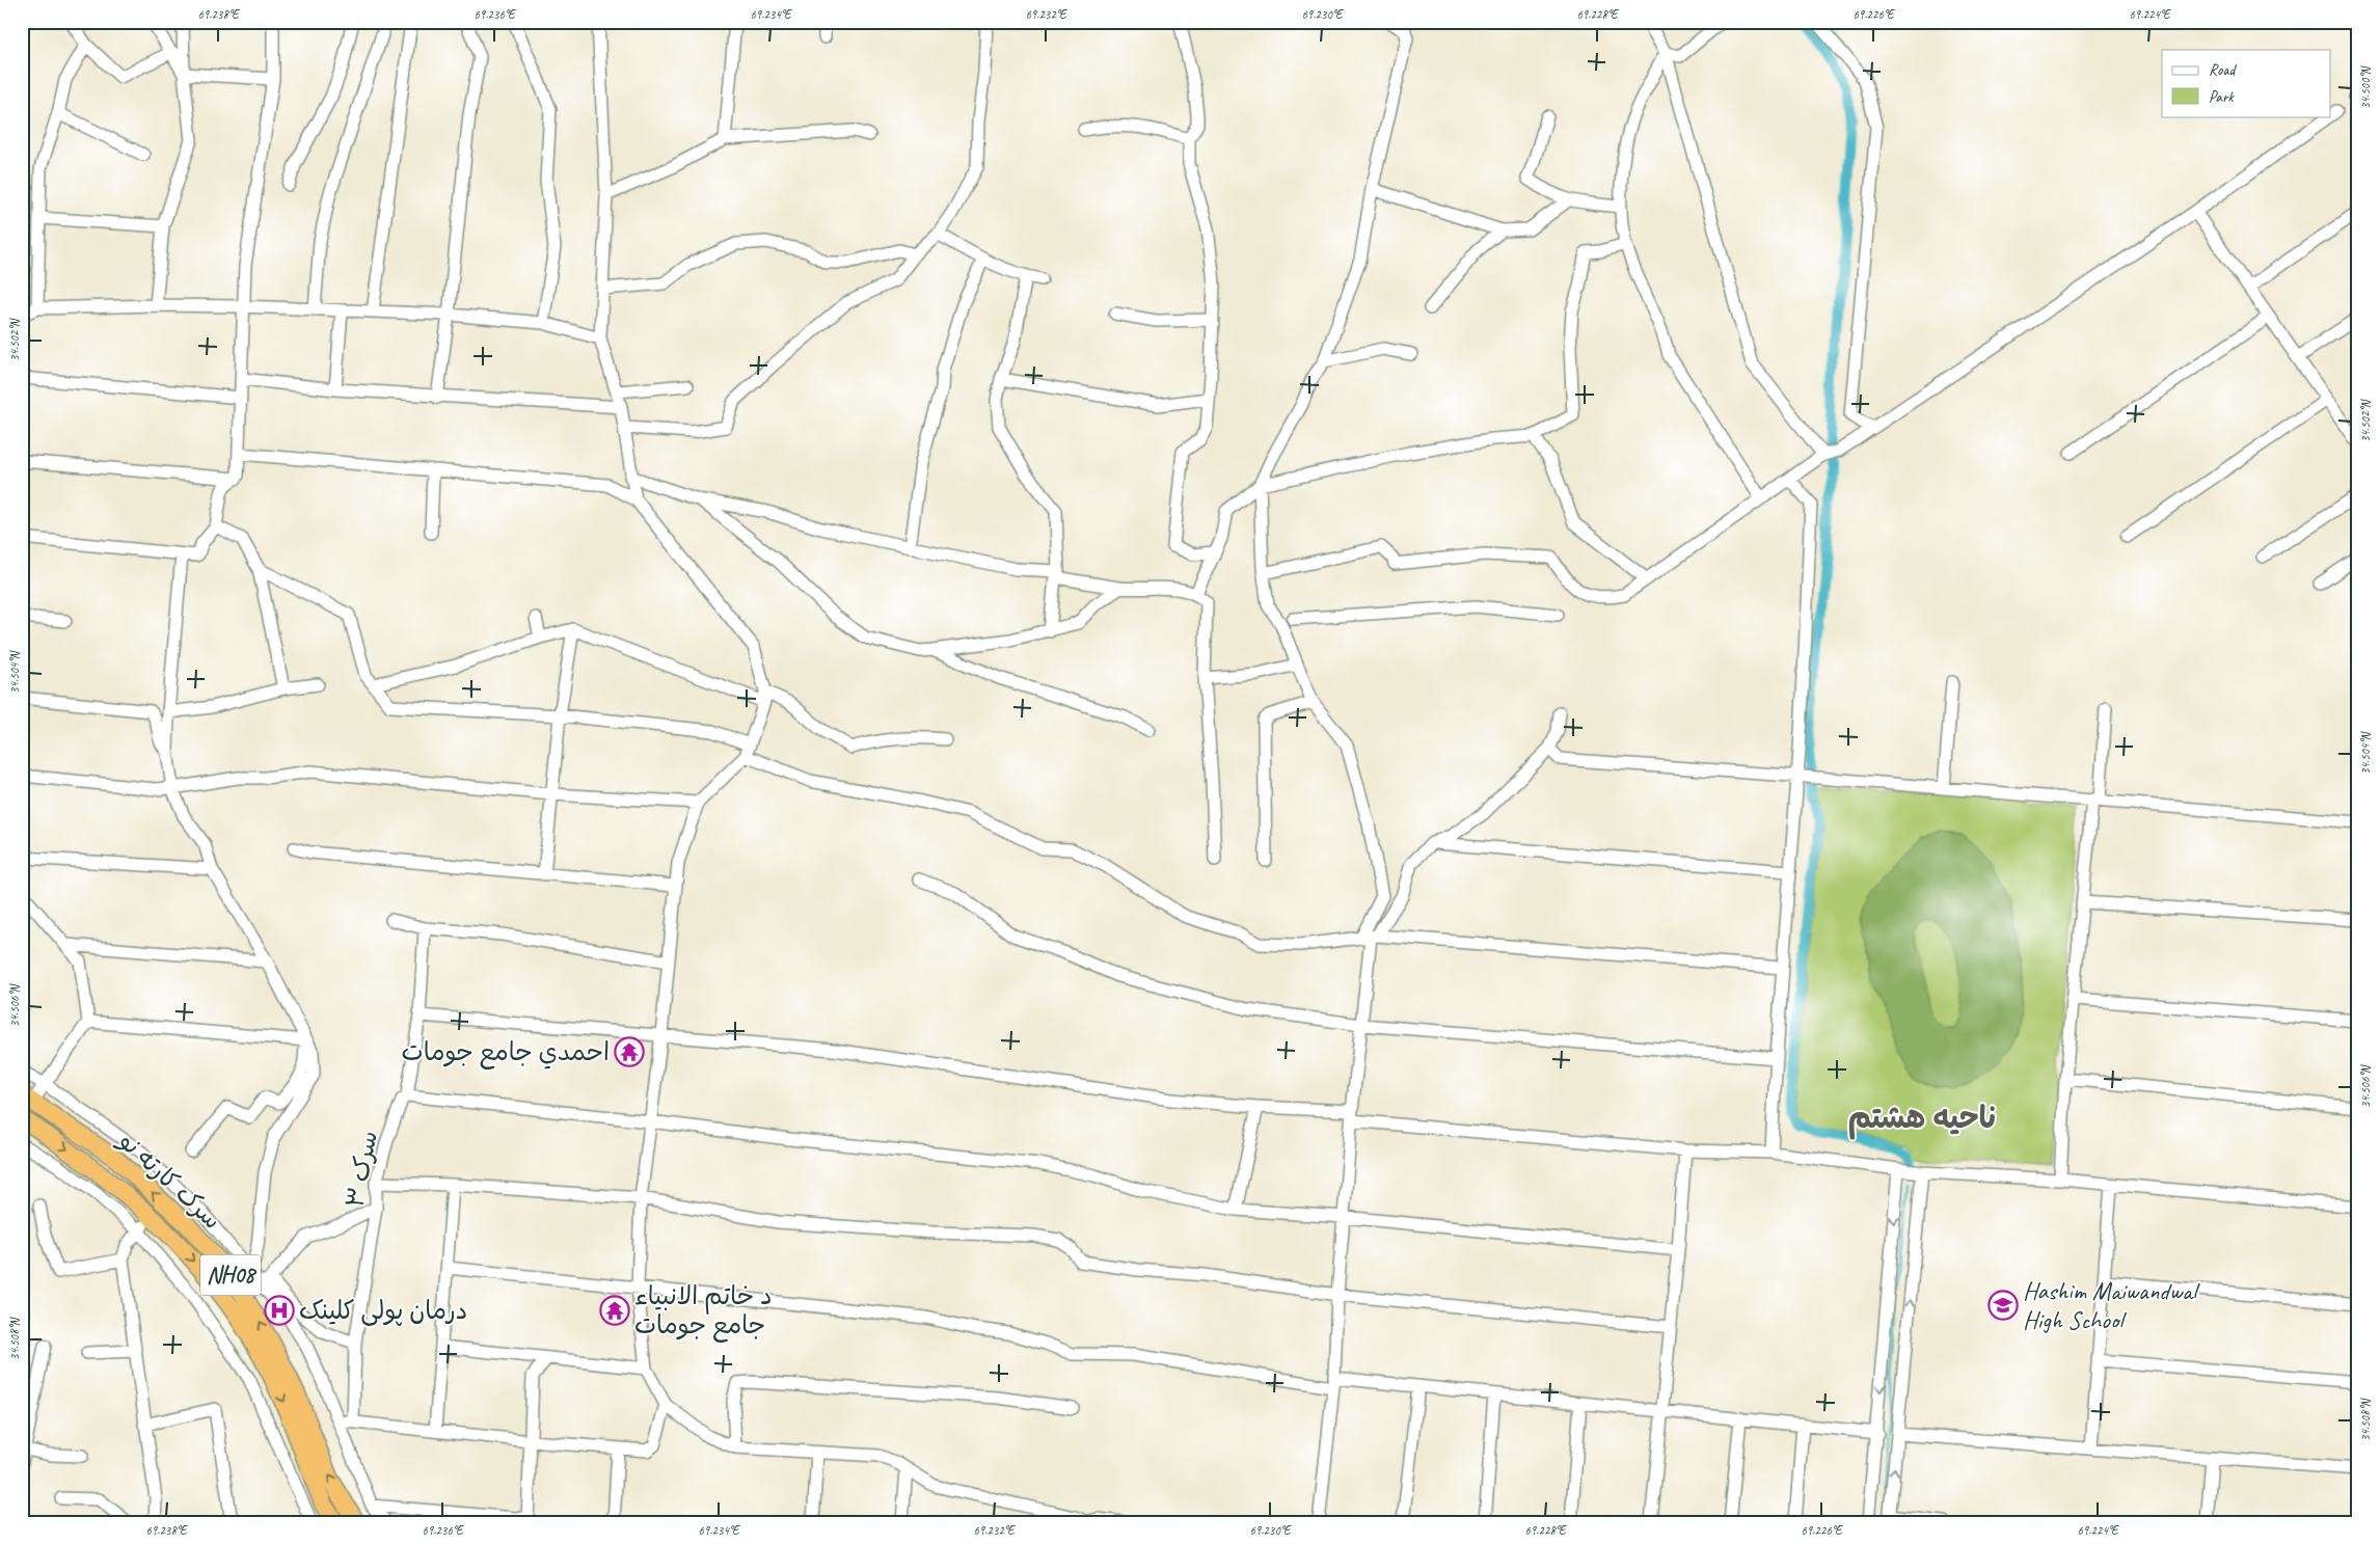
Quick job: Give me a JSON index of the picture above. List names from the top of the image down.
{
  "streets": {
    "highway": ["سرک کارته نو", "NH08"],
    "street": ["سرک ۳"]
  },
  "districts": ["ناحیه هشتم"],
  "places": {
    "temple": ["احمدي جامع جومات", "د خاتم الانبیاء جامع جومات"],
    "school or university": ["Hashim Maiwandwal High School"],
    "hospital": ["درمان پولی کلینک"]
  },
  "legend": ["Road", "Park"],
  "coordinates": [
    "69.238°E",
    "69.236°E",
    "69.234°E",
    "69.232°E",
    "69.230°E",
    "69.228°E",
    "69.226°E",
    "69.224°E",
    "34.500°N",
    "34.502°N",
    "34.504°N",
    "34.506°N",
    "34.508°N"
  ]
}
